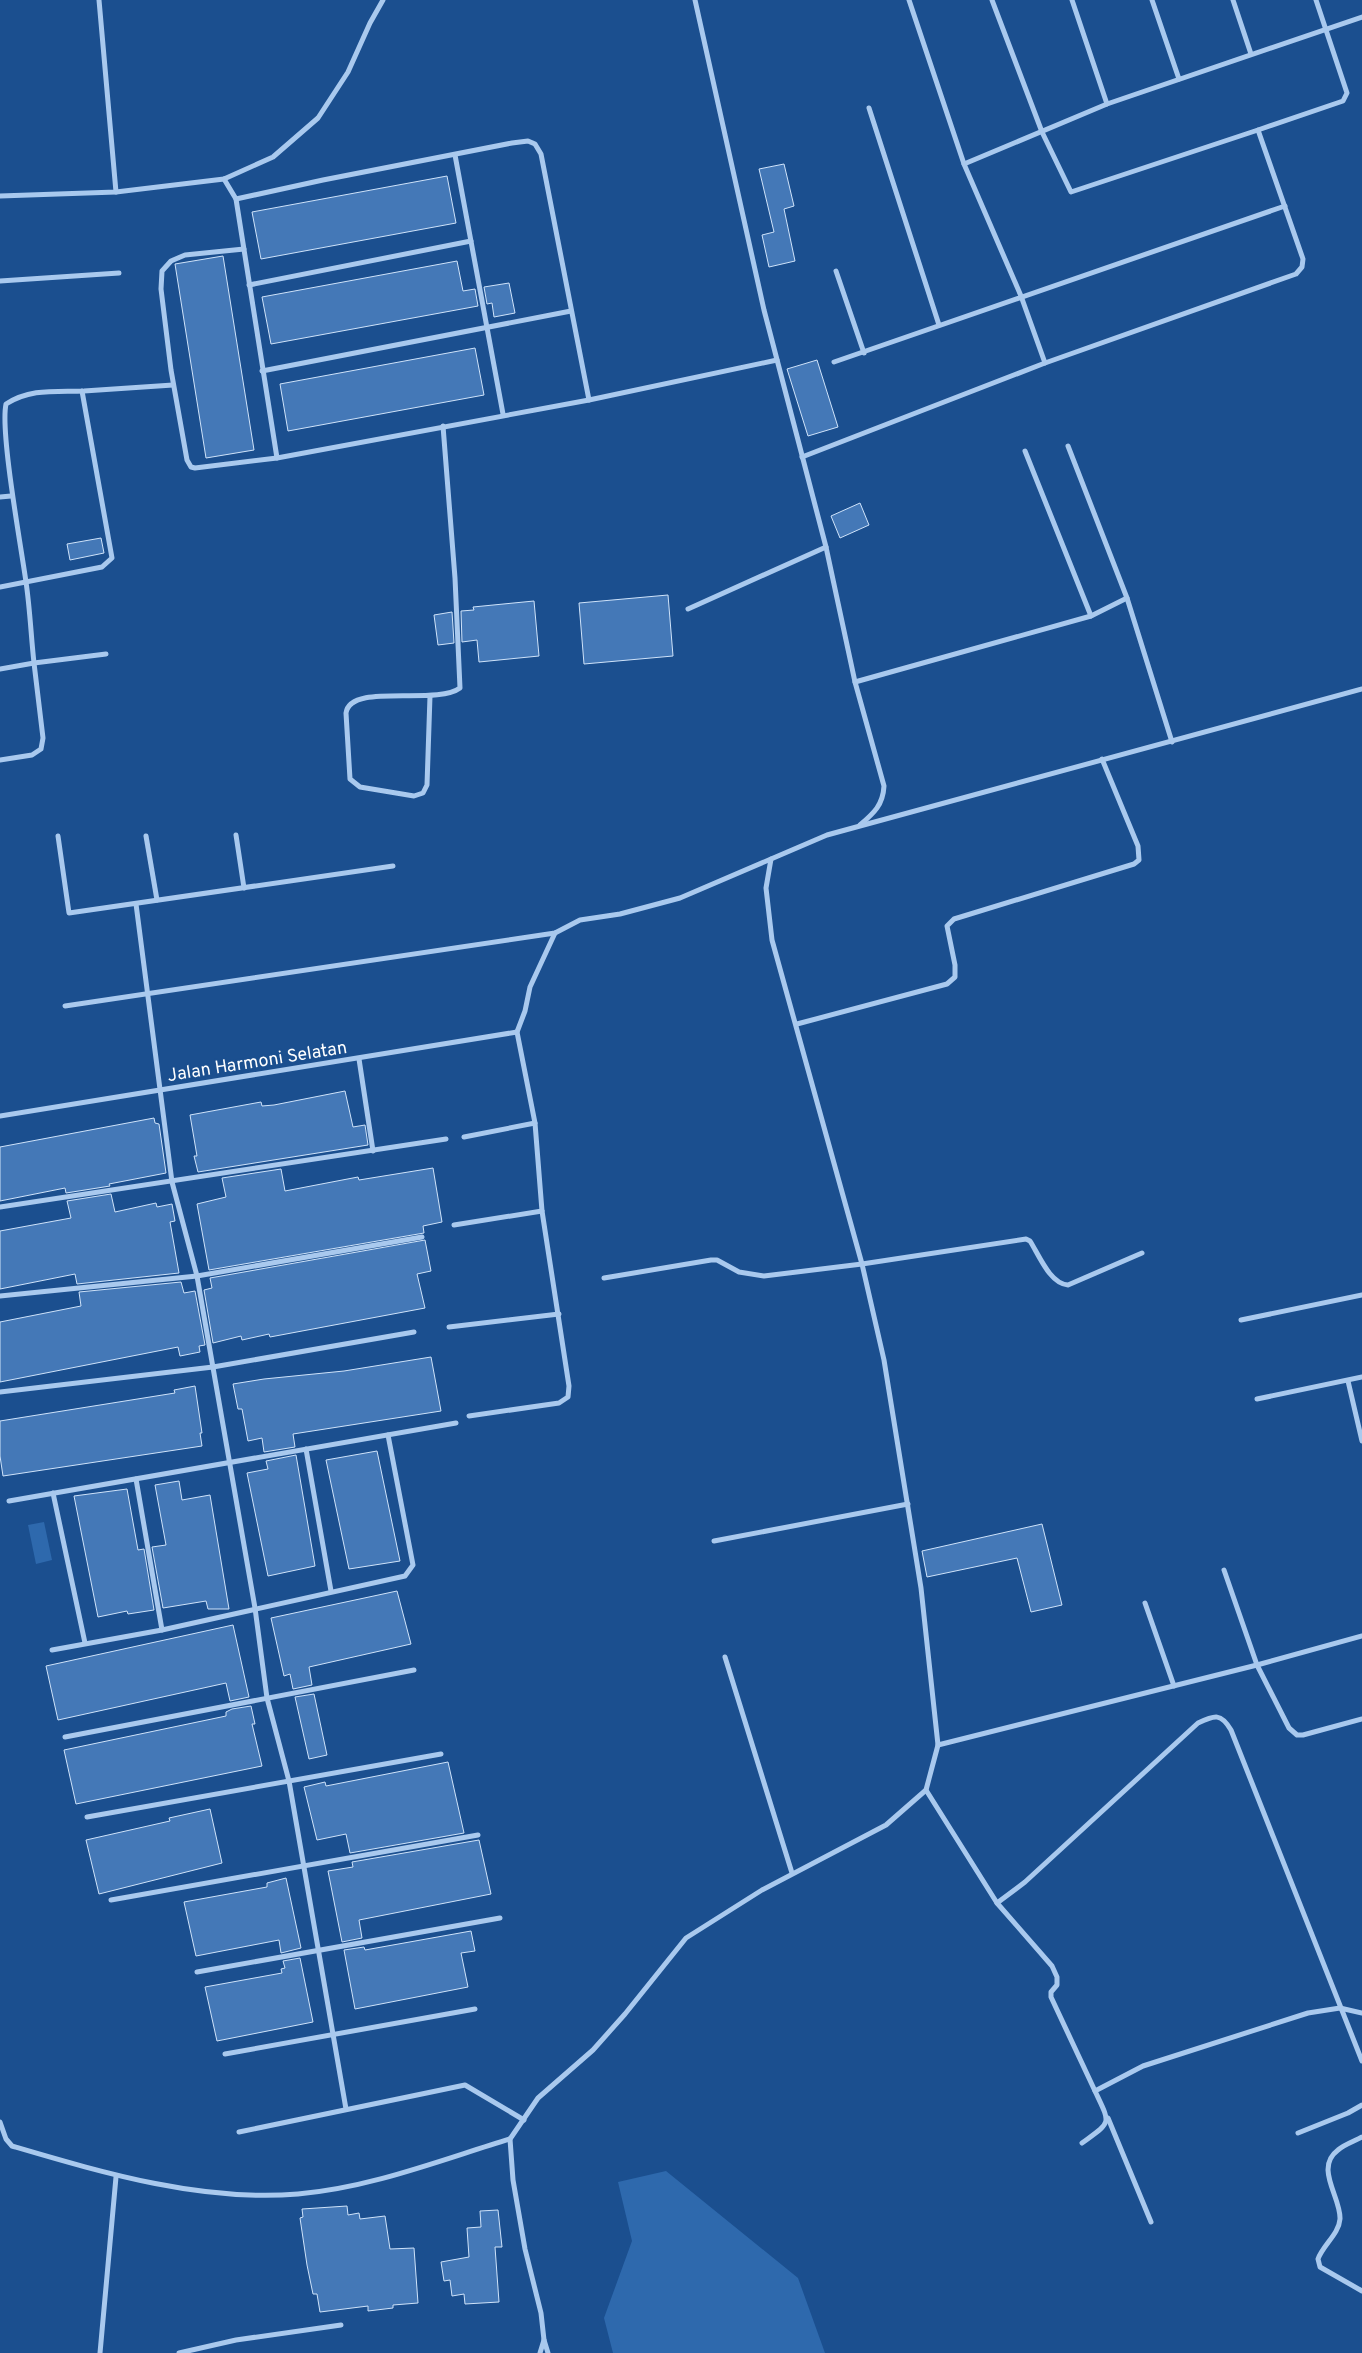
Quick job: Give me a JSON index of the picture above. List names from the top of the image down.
{
  "streets": {
    "street": ["Jalan Harmoni Selatan"]
  }
}
